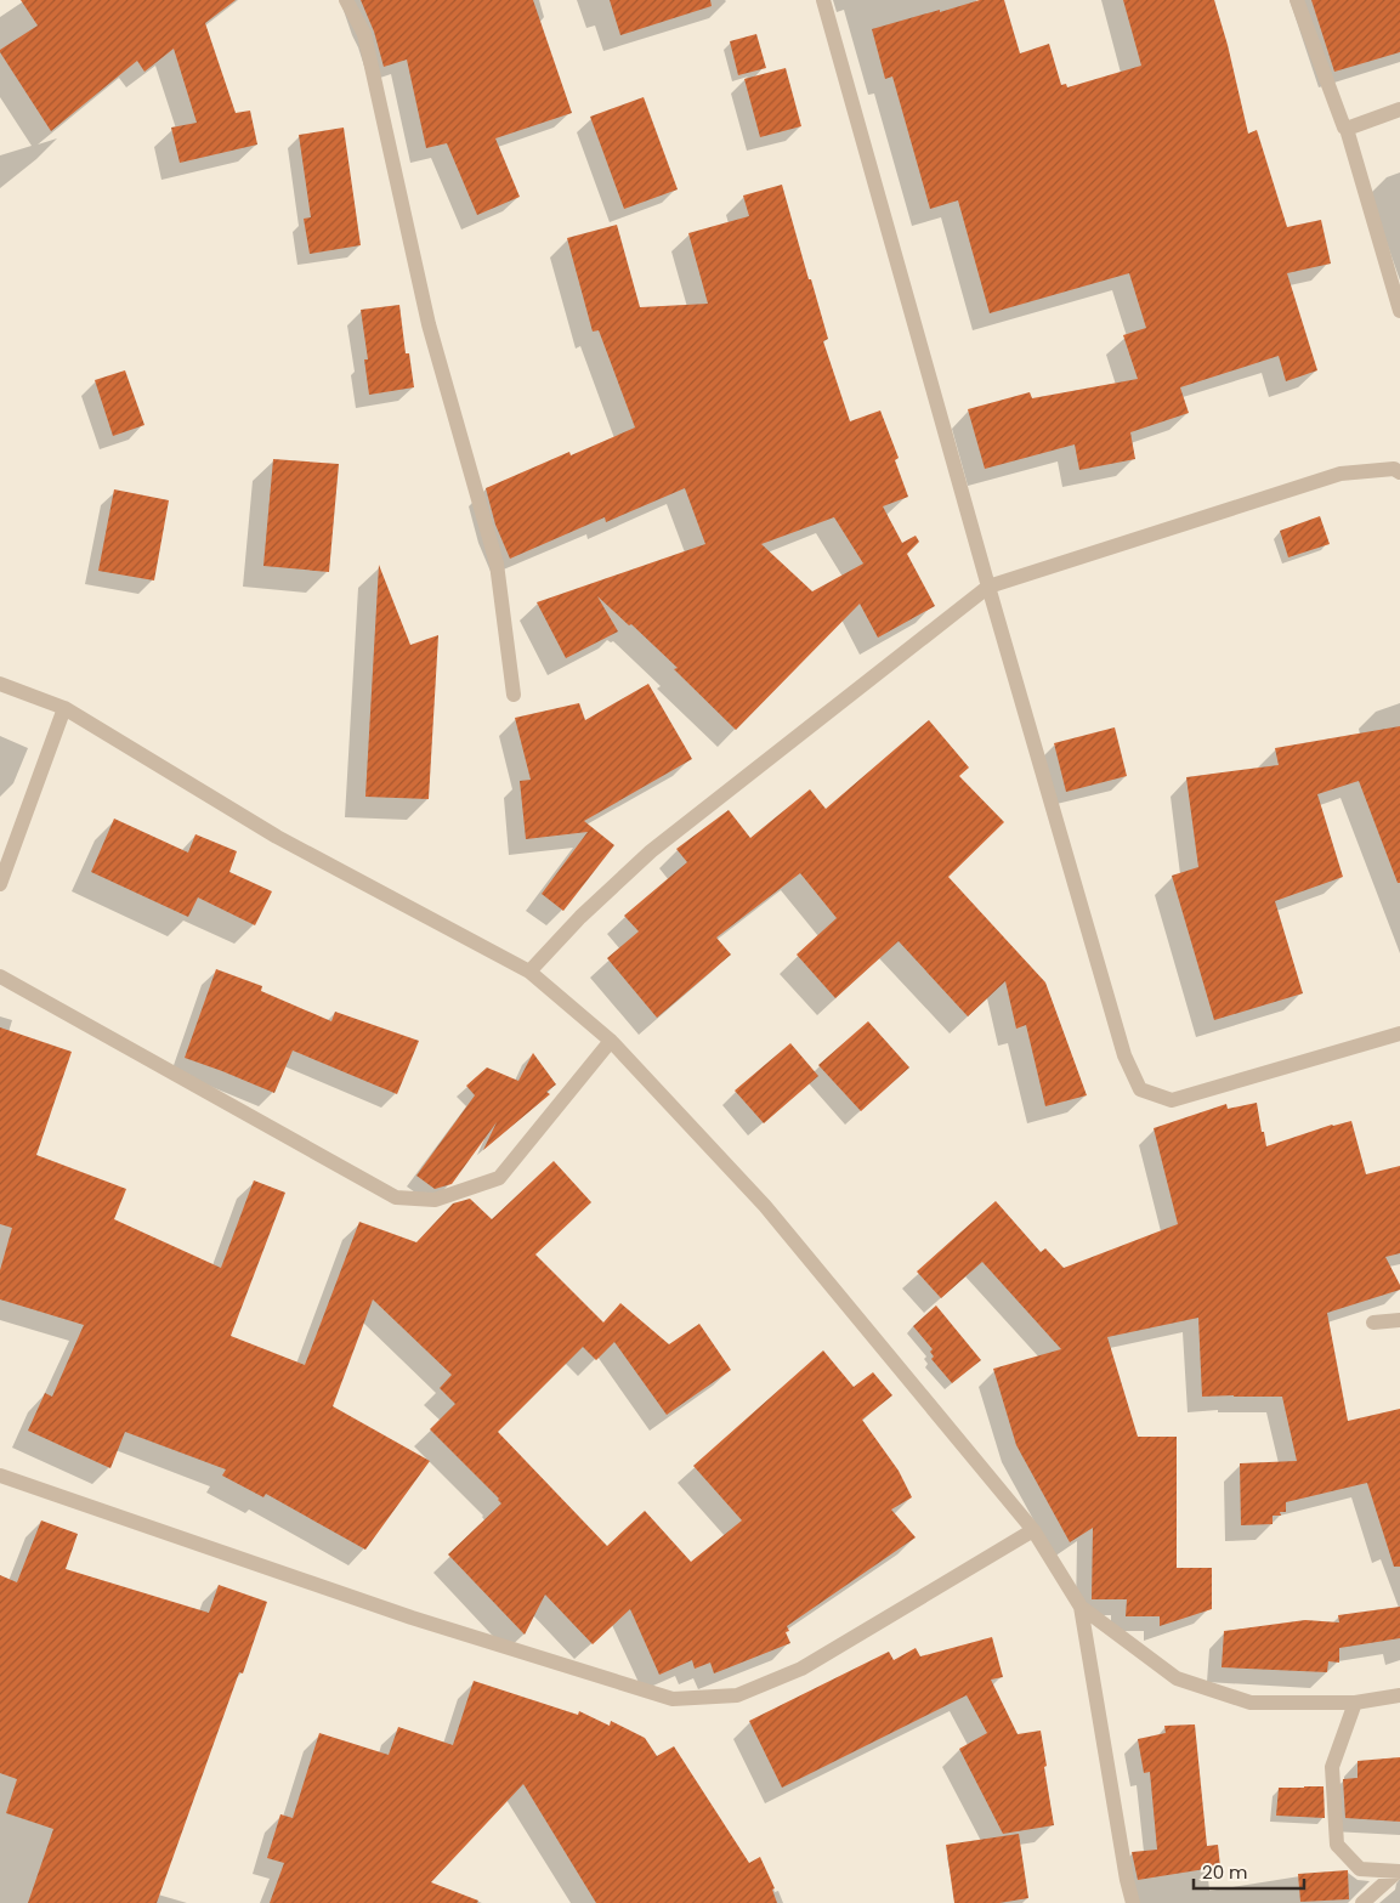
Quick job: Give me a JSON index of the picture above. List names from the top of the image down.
{
  "scale_bar": "20 m"
}
